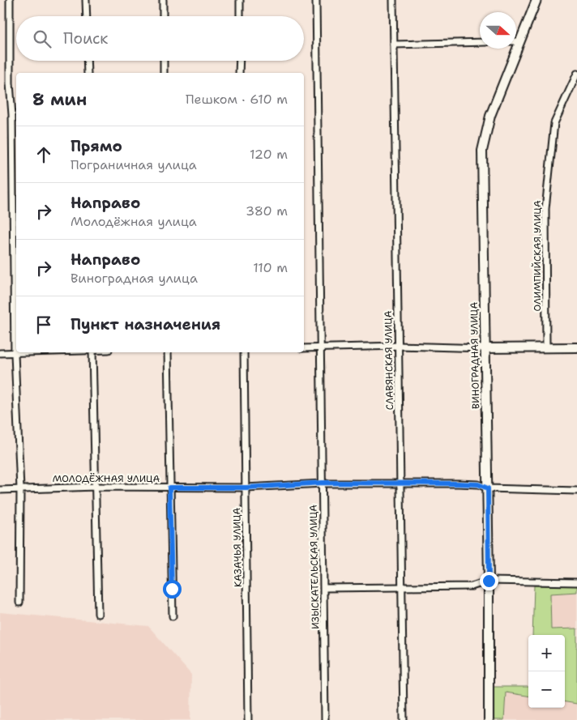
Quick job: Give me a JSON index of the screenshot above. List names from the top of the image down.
{
  "streets": {
    "street": [
      "ОЛИМПИЙСКАЯ УЛИЦА",
      "ВИНОГРАДНАЯ УЛИЦА",
      "СЛАВЯНСКАЯ УЛИЦА",
      "МОЛОДЁЖНАЯ УЛИЦА",
      "КАЗАЧЬЯ УЛИЦА",
      "ИЗЫСКАТЕЛЬСКАЯ УЛИЦА"
    ]
  },
  "crossings": [
    ["ВИНОГРАДНАЯ УЛИЦА", "МОЛОДЁЖНАЯ УЛИЦА"],
    ["СЛАВЯНСКАЯ УЛИЦА", "МОЛОДЁЖНАЯ УЛИЦА"],
    ["МОЛОДЁЖНАЯ УЛИЦА", "КАЗАЧЬЯ УЛИЦА"],
    ["МОЛОДЁЖНАЯ УЛИЦА", "ИЗЫСКАТЕЛЬСКАЯ УЛИЦА"]
  ],
  "north": "right",
  "page": {
    "search": "Поиск",
    "heading": ["8 мин", "Пешком · 610 m"],
    "list": [
      ["Прямо", "Пограничная улица", "120 m"],
      ["Направо", "Молодёжная улица", "380 m"],
      ["Направо", "Виноградная улица", "110 m"],
      "Пункт назначения"
    ],
    "map_buttons": ["+", "−"]
  }
}
